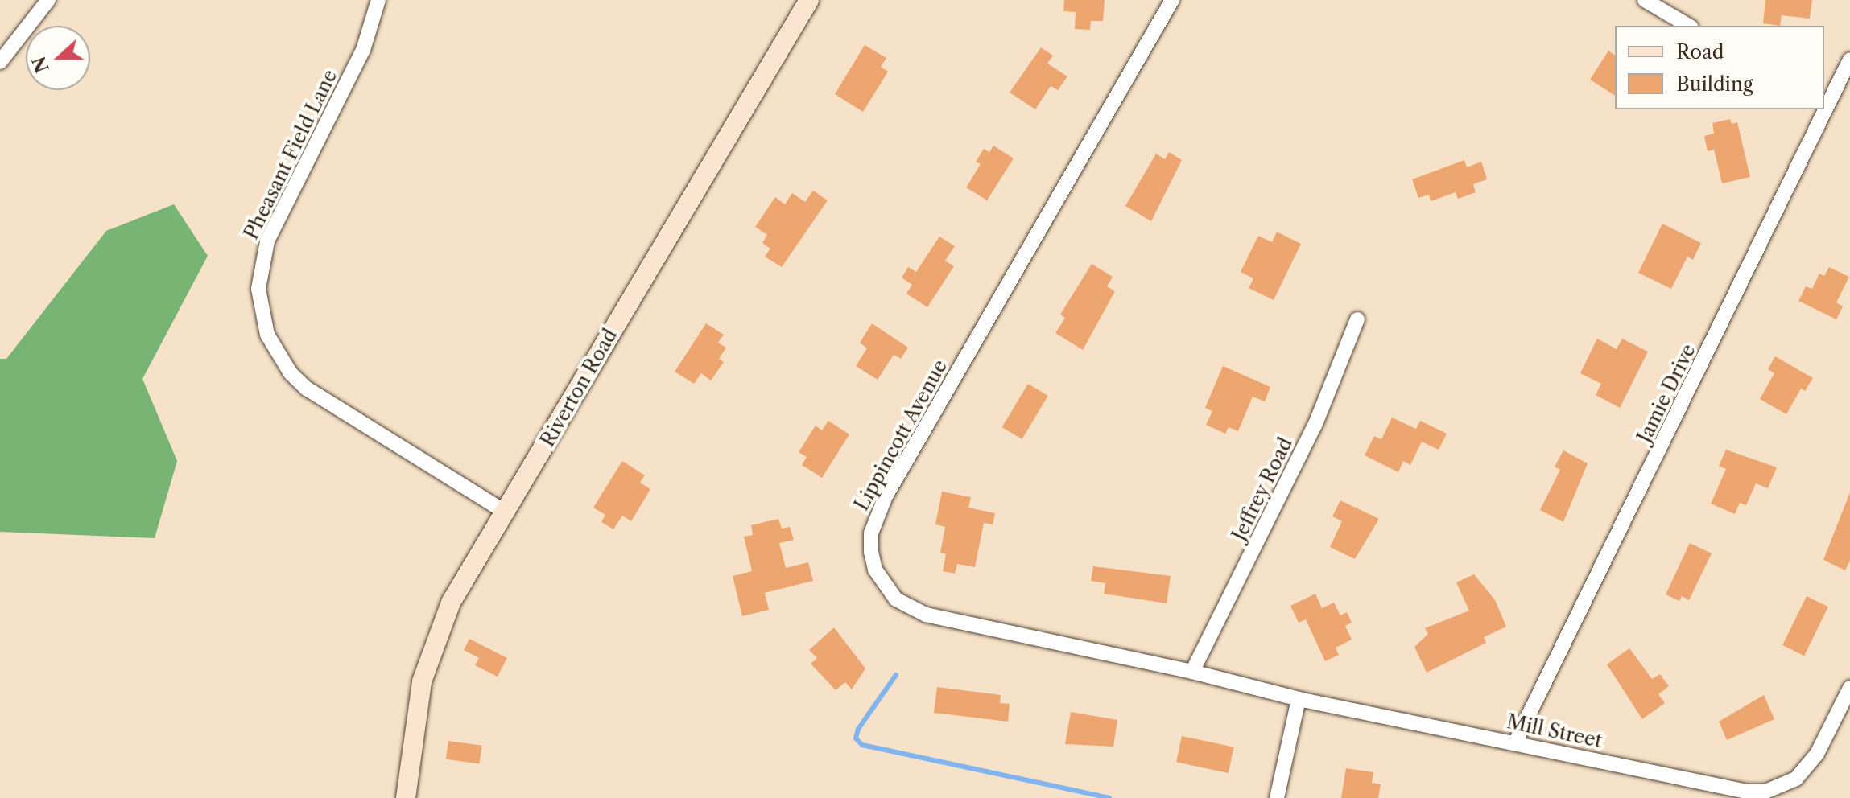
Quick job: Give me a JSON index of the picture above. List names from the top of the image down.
{
  "streets": {
    "main road": ["Riverton Road"],
    "street": [
      "Pheasant Field Lane",
      "Jamie Drive",
      "Lippincott Avenue",
      "Jeffrey Road",
      "Mill Street"
    ]
  },
  "crossings": [
    ["Pheasant Field Lane", "Riverton Road"],
    ["Jamie Drive", "Mill Street"],
    ["Lippincott Avenue", "Jeffrey Road"],
    ["Lippincott Avenue", "Mill Street"]
  ],
  "legend": ["Road", "Building"],
  "north": "left"
}
